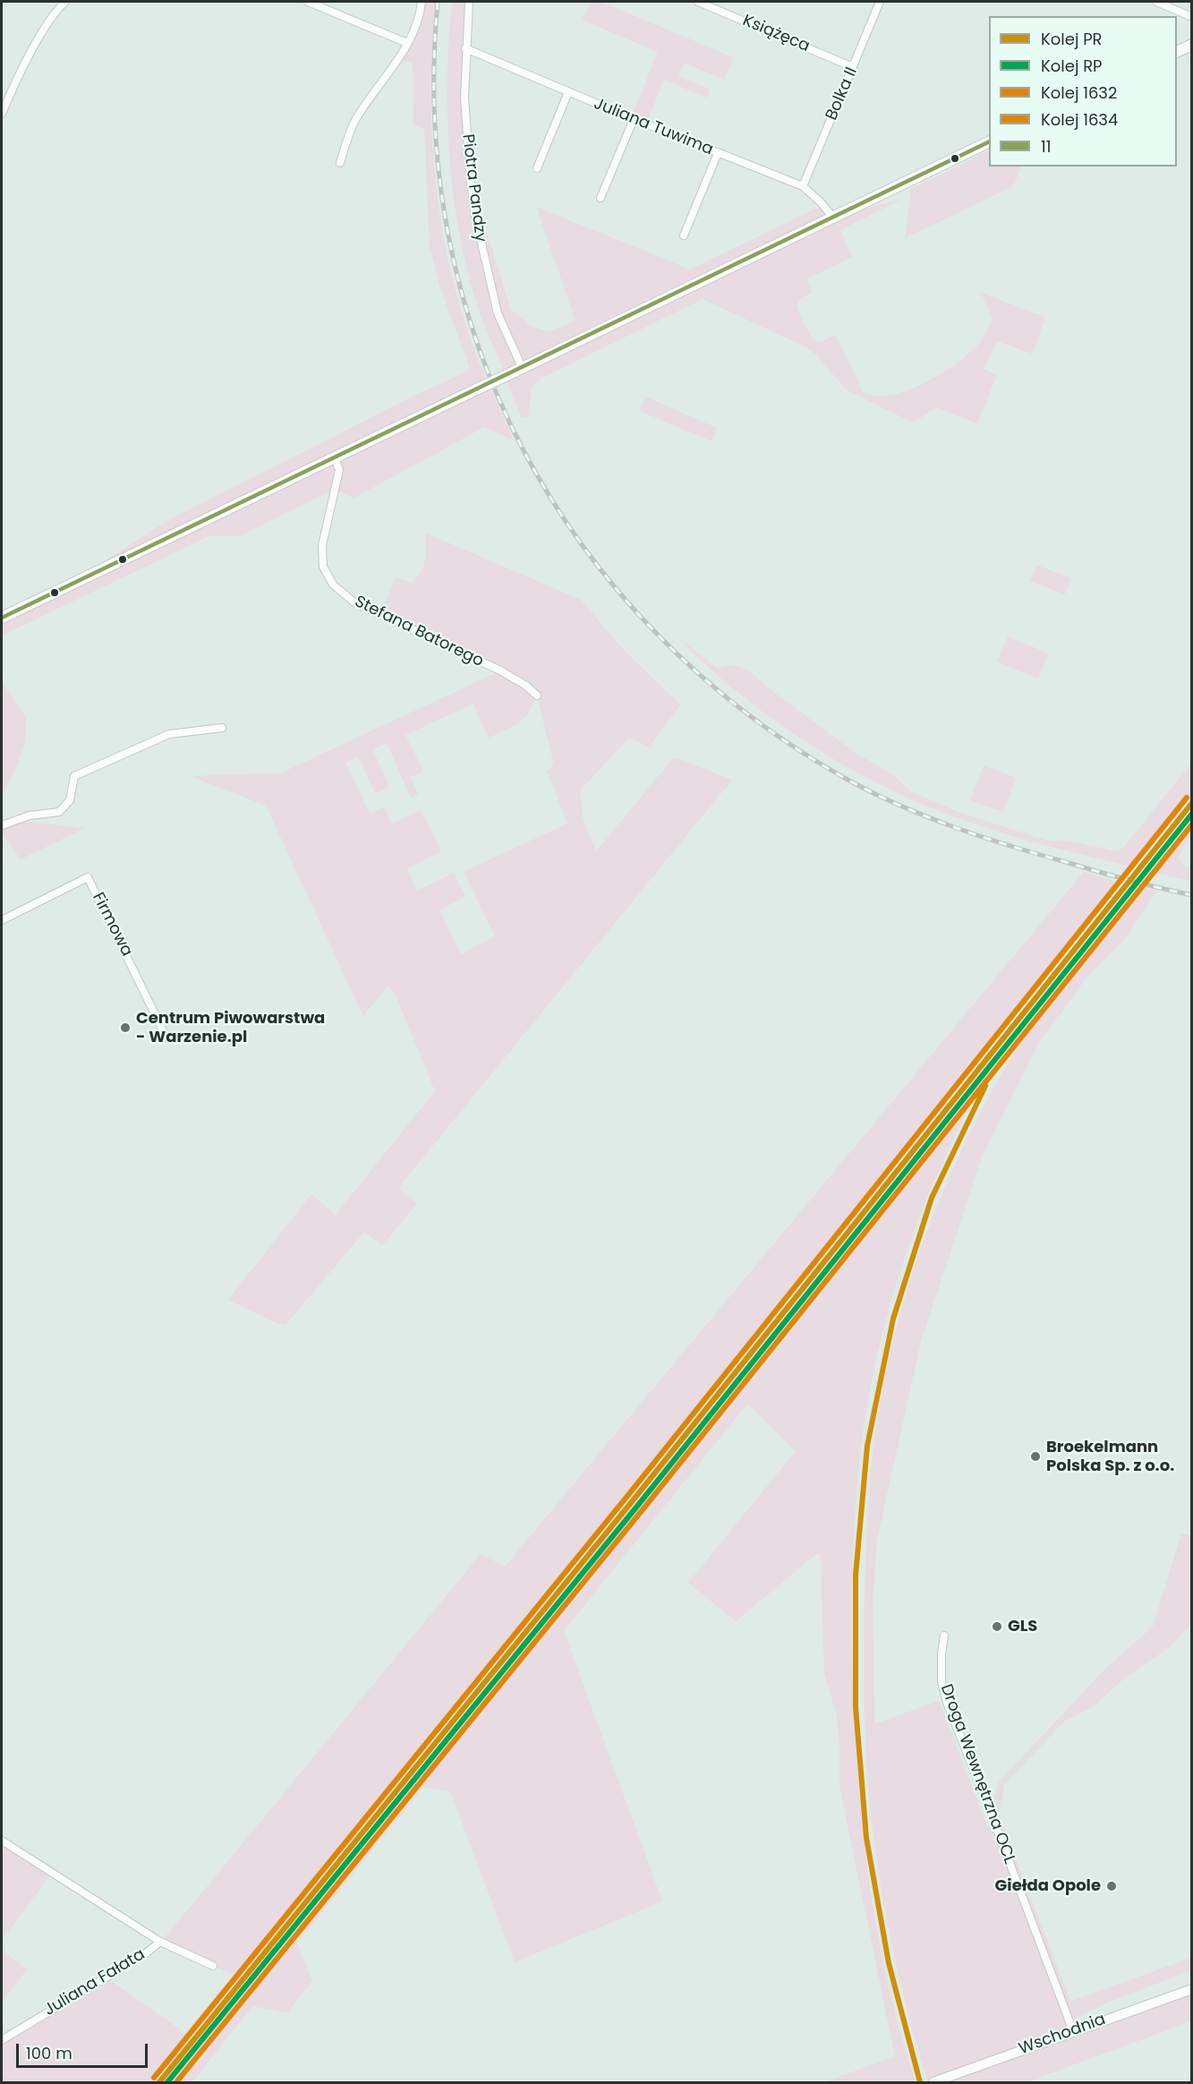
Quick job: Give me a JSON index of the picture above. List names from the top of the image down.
{
  "streets": {
    "street": [
      "Książęca",
      "Bolka II",
      "Juliana Tuwima",
      "Piotra Pandzy",
      "Stefana Batorego",
      "Firmowa",
      "Droga Wewnętrzna OCL",
      "Juliana Fałata",
      "Wschodnia"
    ]
  },
  "crossings": [
    ["Książęca", "Bolka II"],
    ["Bolka II", "Juliana Tuwima"],
    ["Juliana Tuwima", "Piotra Pandzy"],
    ["Droga Wewnętrzna OCL", "Wschodnia"]
  ],
  "places": [
    "Centrum Piwowarstwa - Warzenie.pl",
    "Broekelmann Polska Sp. z o.o.",
    "GLS",
    "Giełda Opole"
  ],
  "lines": [
    "transit line 11",
    "rail line 1632",
    "rail line PR",
    "rail line RP",
    "rail line 1634"
  ],
  "legend": [
    "Kolej PR",
    "Kolej RP",
    "Kolej 1632",
    "Kolej 1634",
    "11"
  ],
  "scale_bar": "100 m"
}
